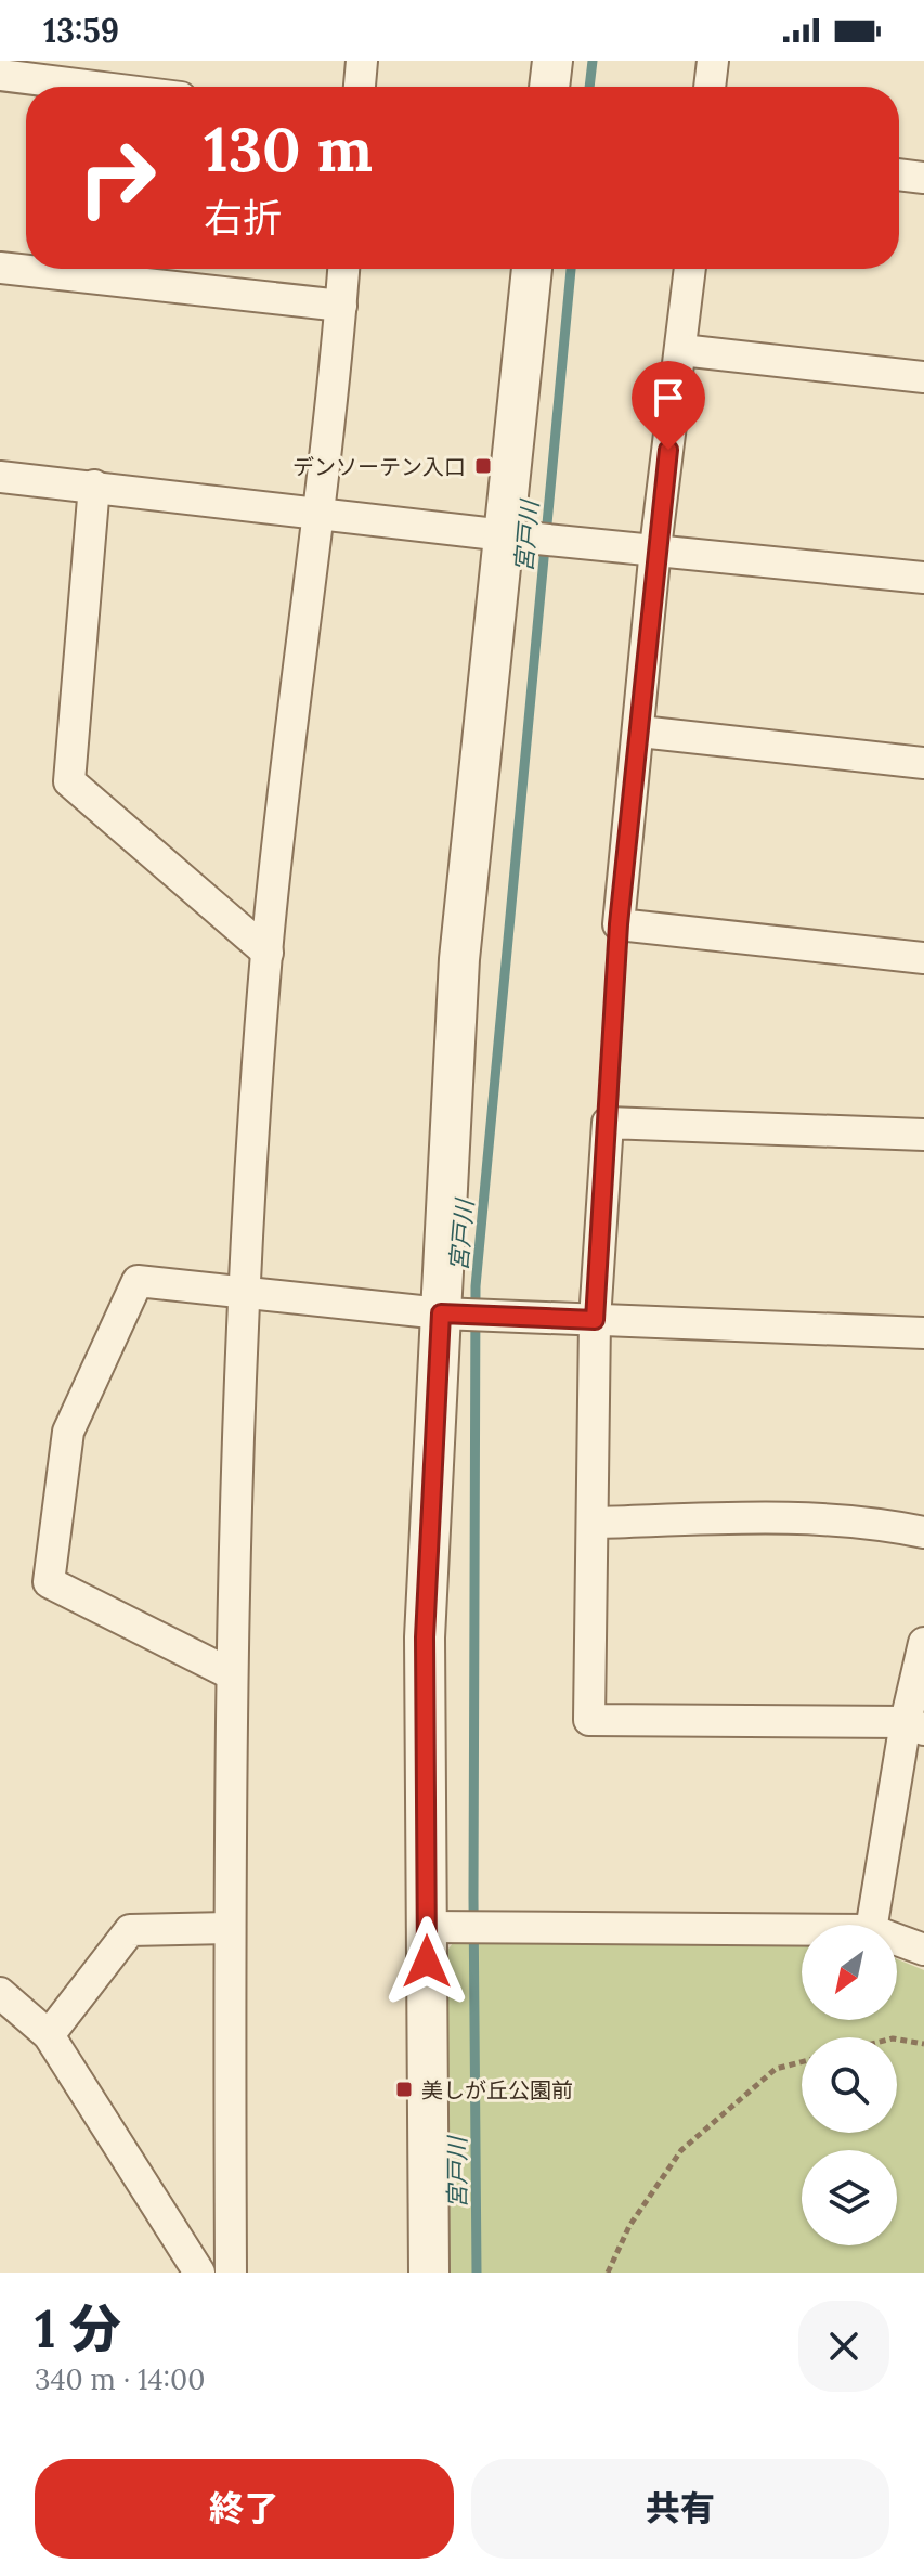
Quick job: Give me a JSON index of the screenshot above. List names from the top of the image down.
{
  "water": ["宮戸川"],
  "places": {
    "transit": ["デンソーテン入口", "美しが丘公園前"]
  },
  "north": "bottom left",
  "page": {
    "status": "13:59",
    "turn": ["130 m", "右折"],
    "heading": ["1 分", "340 m · 14:00"],
    "buttons": ["終了", "共有"]
  }
}
